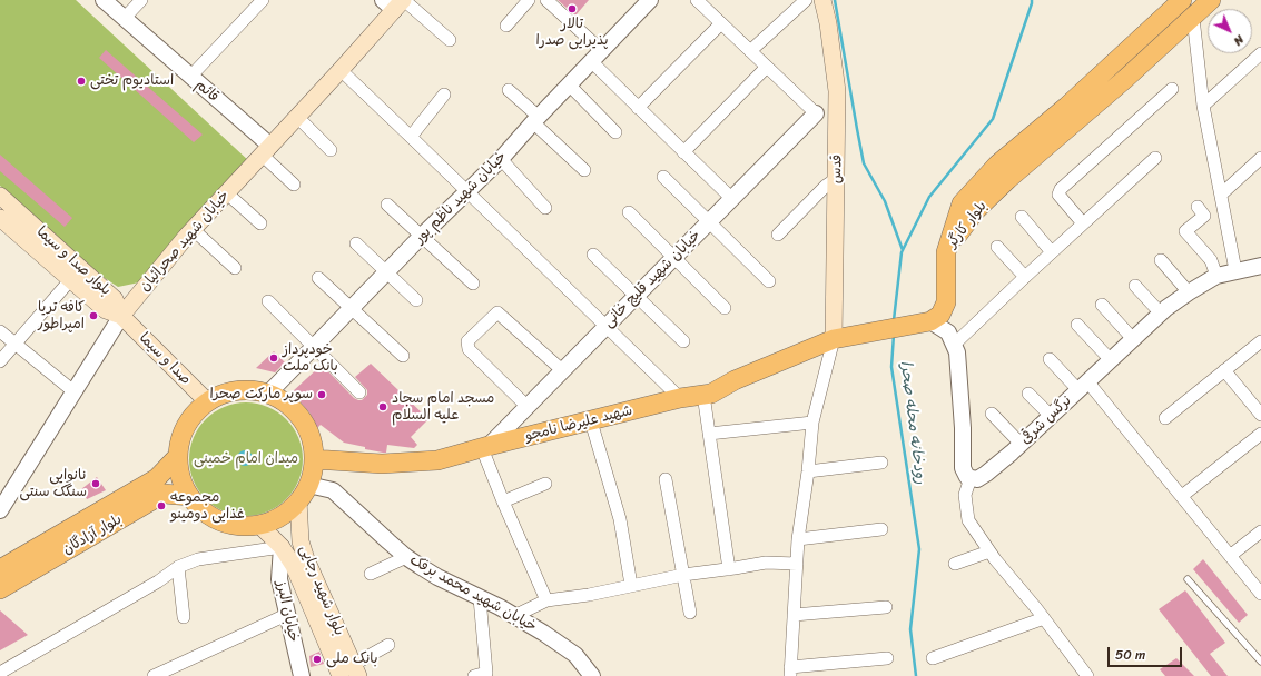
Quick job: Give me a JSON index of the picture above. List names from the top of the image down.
{
  "streets": {
    "main road": [
      "قدس",
      "بلوار کارگر",
      "خیابان شهید صحرائیان",
      "بلوار صدا و سیما",
      "صدا و سیما",
      "شهید علیرضا نامجو",
      "بلوار آزادگان",
      "بلوار شهید رجایی"
    ],
    "street": [
      "قائم",
      "خیابان شهید ناظم پور",
      "خیابان شهید قلیچ خانی",
      "نرگس شرقی",
      "خیابان شهید محمد برفک",
      "خیابان البرز"
    ]
  },
  "crossings": [
    ["قائم", "خیابان شهید صحرائیان"],
    ["قدس", "شهید علیرضا نامجو"],
    ["خیابان شهید ناظم پور", "صدا و سیما"],
    ["خیابان شهید ناظم پور", "شهید علیرضا نامجو"],
    ["خیابان شهید ناظم پور", "بلوار آزادگان"],
    ["خیابان شهید ناظم پور", "بلوار شهید رجایی"],
    ["خیابان شهید ناظم پور", "خیابان شهید محمد برفک"],
    ["خیابان شهید صحرائیان", "بلوار صدا و سیما"],
    ["خیابان شهید صحرائیان", "صدا و سیما"],
    ["بلوار صدا و سیما", "صدا و سیما"],
    ["خیابان شهید قلیچ خانی", "شهید علیرضا نامجو"],
    ["صدا و سیما", "شهید علیرضا نامجو"],
    ["صدا و سیما", "بلوار آزادگان"],
    ["صدا و سیما", "بلوار شهید رجایی"],
    ["صدا و سیما", "خیابان شهید محمد برفک"],
    ["شهید علیرضا نامجو", "بلوار آزادگان"],
    ["شهید علیرضا نامجو", "بلوار شهید رجایی"],
    ["شهید علیرضا نامجو", "خیابان شهید محمد برفک"],
    ["بلوار آزادگان", "بلوار شهید رجایی"],
    ["بلوار آزادگان", "خیابان شهید محمد برفک"],
    ["بلوار شهید رجایی", "خیابان شهید محمد برفک"],
    ["بلوار شهید رجایی", "خیابان البرز"]
  ],
  "water": ["رودخانه محله صحرا"],
  "parks": ["میدان امام خمینی"],
  "places": [
    "تالار پذیرایی صدرا",
    "استادیوم تختی",
    "کافه تریا امپراطور",
    "خودپرداز بانک ملت",
    "سوپر مارکت صحرا",
    "مسجد امام سجاد علیه السلام",
    "نانوایی سنگک سنتی",
    "مجموعه غذایى دومینو",
    "بانک ملی"
  ],
  "scale_bar": "50 m",
  "north": "bottom right"
}
